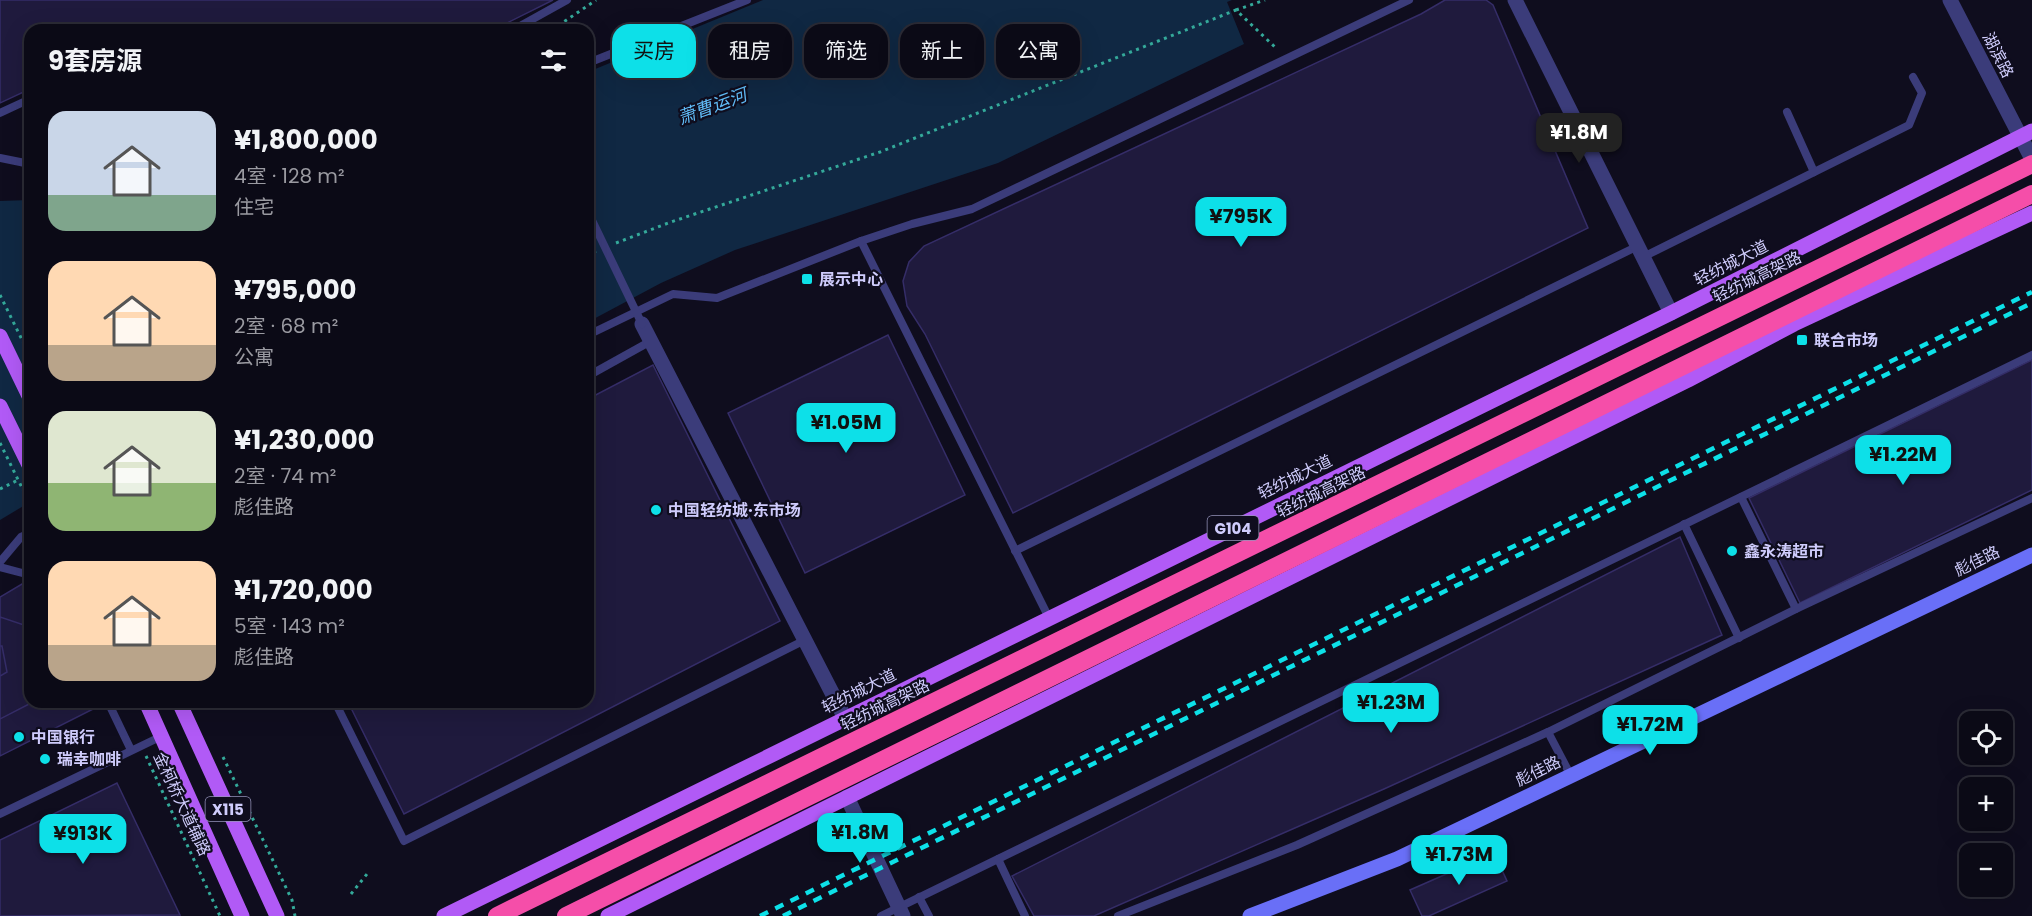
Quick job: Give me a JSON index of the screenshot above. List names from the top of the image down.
{
  "streets": {
    "highway": ["轻纺城高架路"],
    "main road": ["轻纺城大道", "G104", "X115"],
    "street": ["湖滨路", "彪佳路"],
    "path": ["金柯桥大道辅路"]
  },
  "crossings": [
    ["湖滨路", "轻纺城大道"]
  ],
  "water": ["萧曹运河"],
  "places": {
    "transit": ["展示中心", "联合市场"],
    "other": [
      "中国轻纺城·东市场",
      "鑫永涛超市",
      "中国银行",
      "瑞幸咖啡"
    ]
  },
  "page": {
    "chip": [
      "买房",
      "租房",
      "筛选",
      "新上",
      "公寓"
    ],
    "heading": "9套房源",
    "list": [
      {
        "name": "¥1,800,000",
        "note": "4室 · 128 m² · 住宅"
      },
      {
        "name": "¥795,000",
        "note": "2室 · 68 m² · 公寓"
      },
      {
        "name": "¥1,230,000",
        "note": "2室 · 74 m² · 彪佳路"
      },
      {
        "name": "¥1,720,000",
        "note": "5室 · 143 m² · 彪佳路"
      }
    ],
    "price": [
      "¥1.8M",
      "¥795K",
      "¥1.05M",
      "¥1.22M",
      "¥1.23M",
      "¥1.72M",
      "¥1.8M",
      "¥913K",
      "¥1.73M"
    ],
    "map_buttons": ["+", "−"]
  }
}
